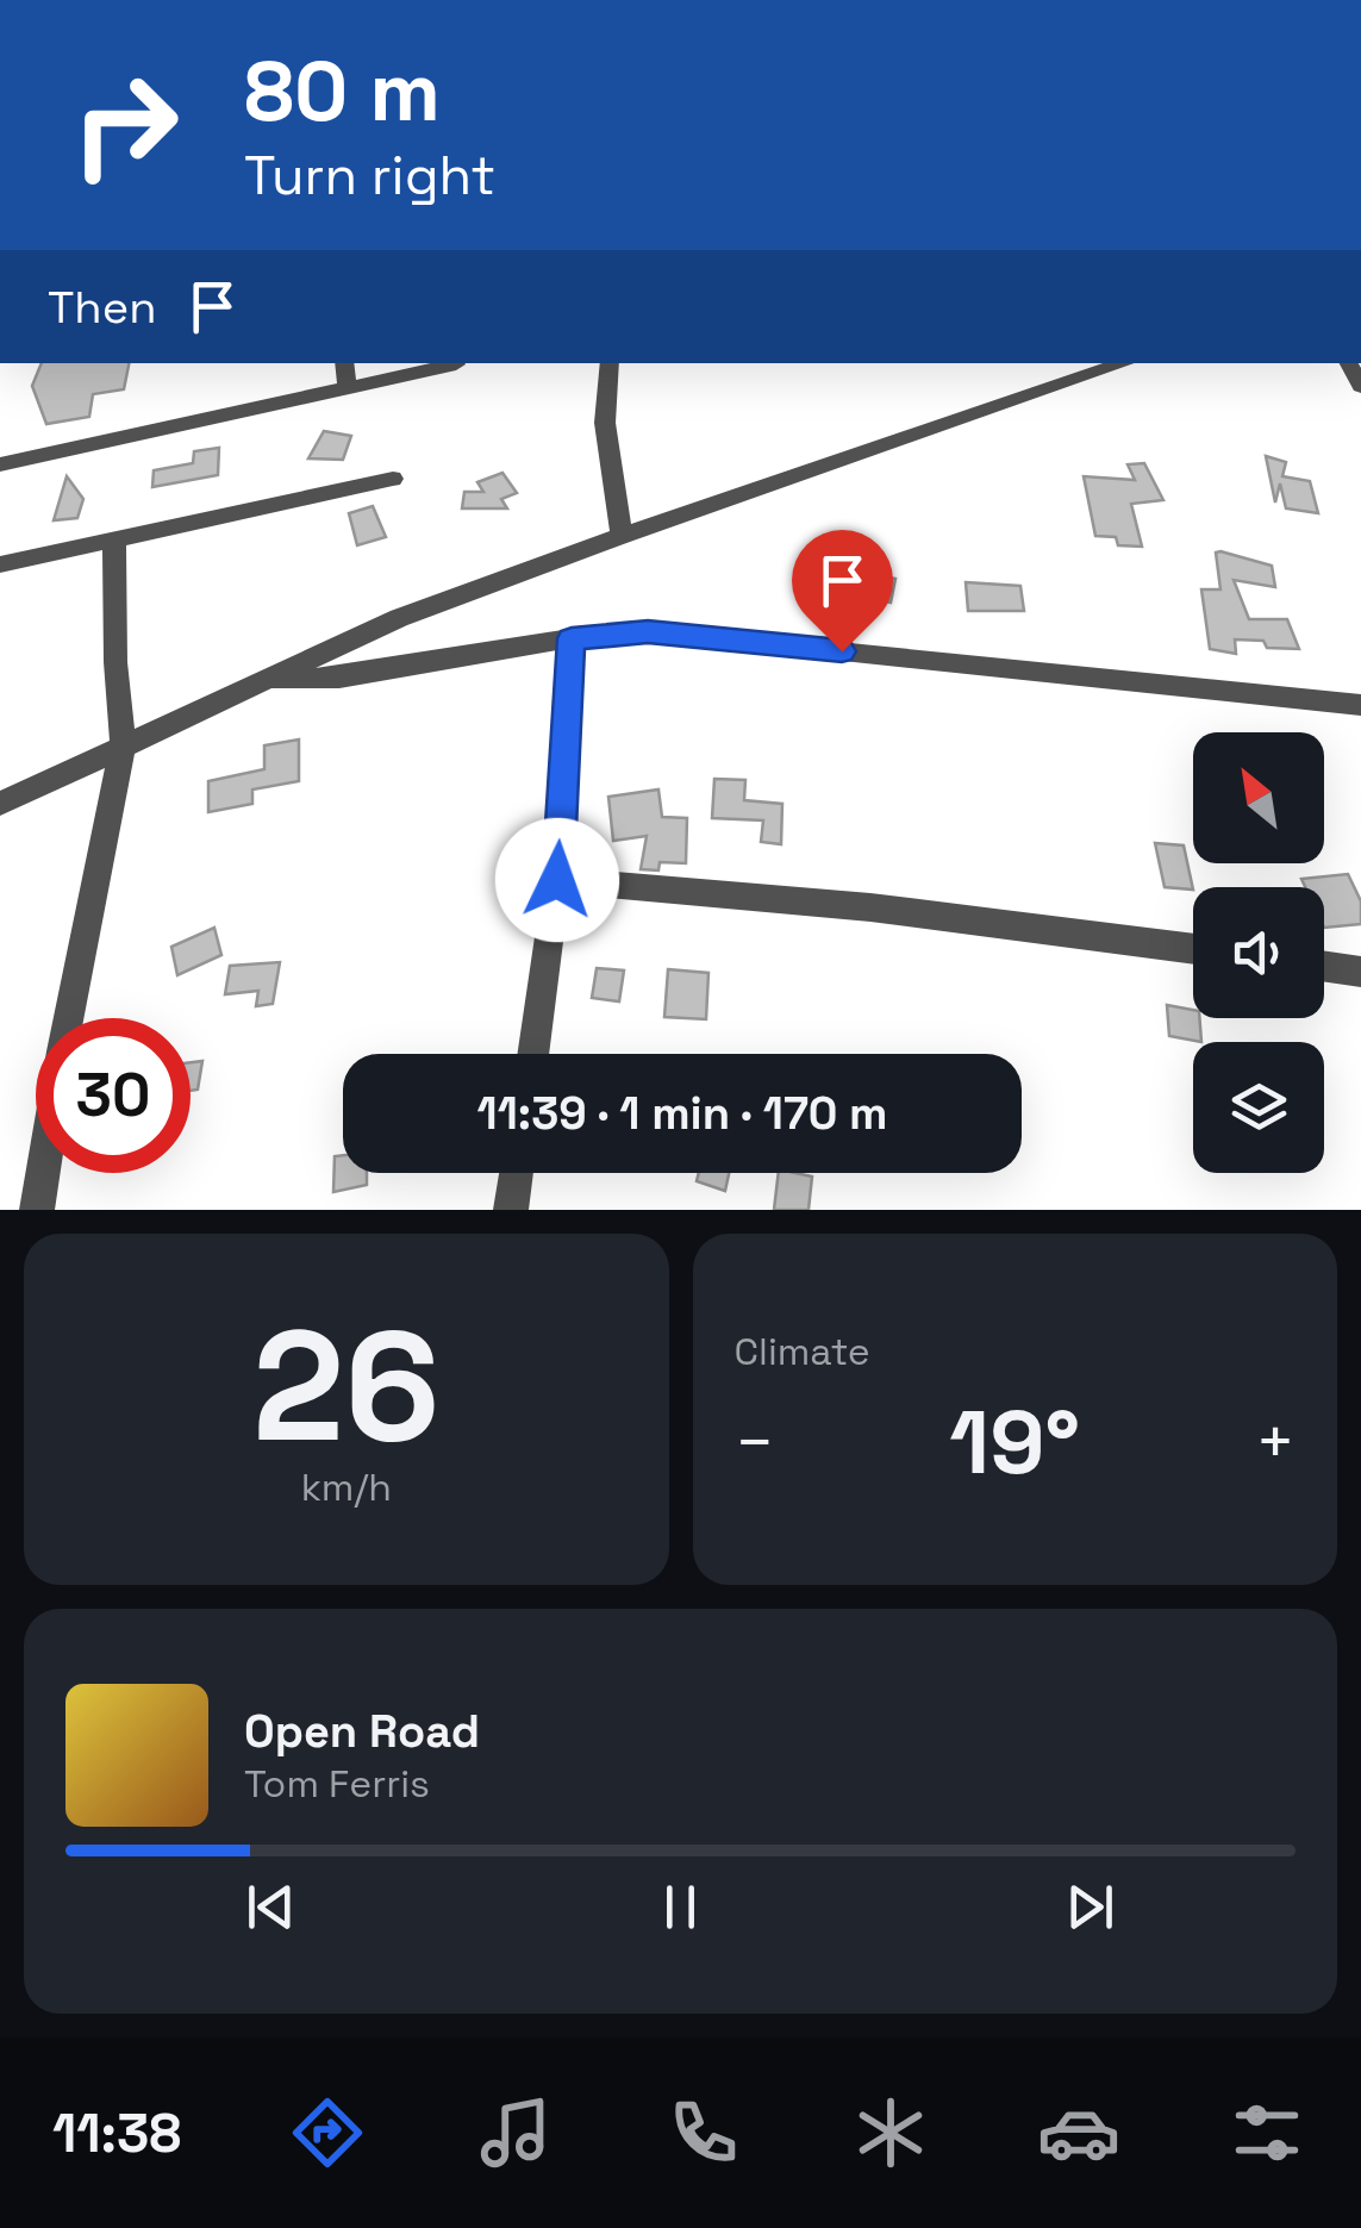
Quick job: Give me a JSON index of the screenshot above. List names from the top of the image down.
{
  "north": "top left",
  "page": {
    "turn": ["80 m", "Turn right"],
    "then": "Then",
    "limit": "30",
    "trip": "11:39 · 1 min · 170 m",
    "tile": [
      ["26", "km/h"],
      "Climate"
    ],
    "heat": ["−", "19°", "+"],
    "song": ["Open Road", "Tom Ferris"],
    "tabs": "11:38"
  }
}
